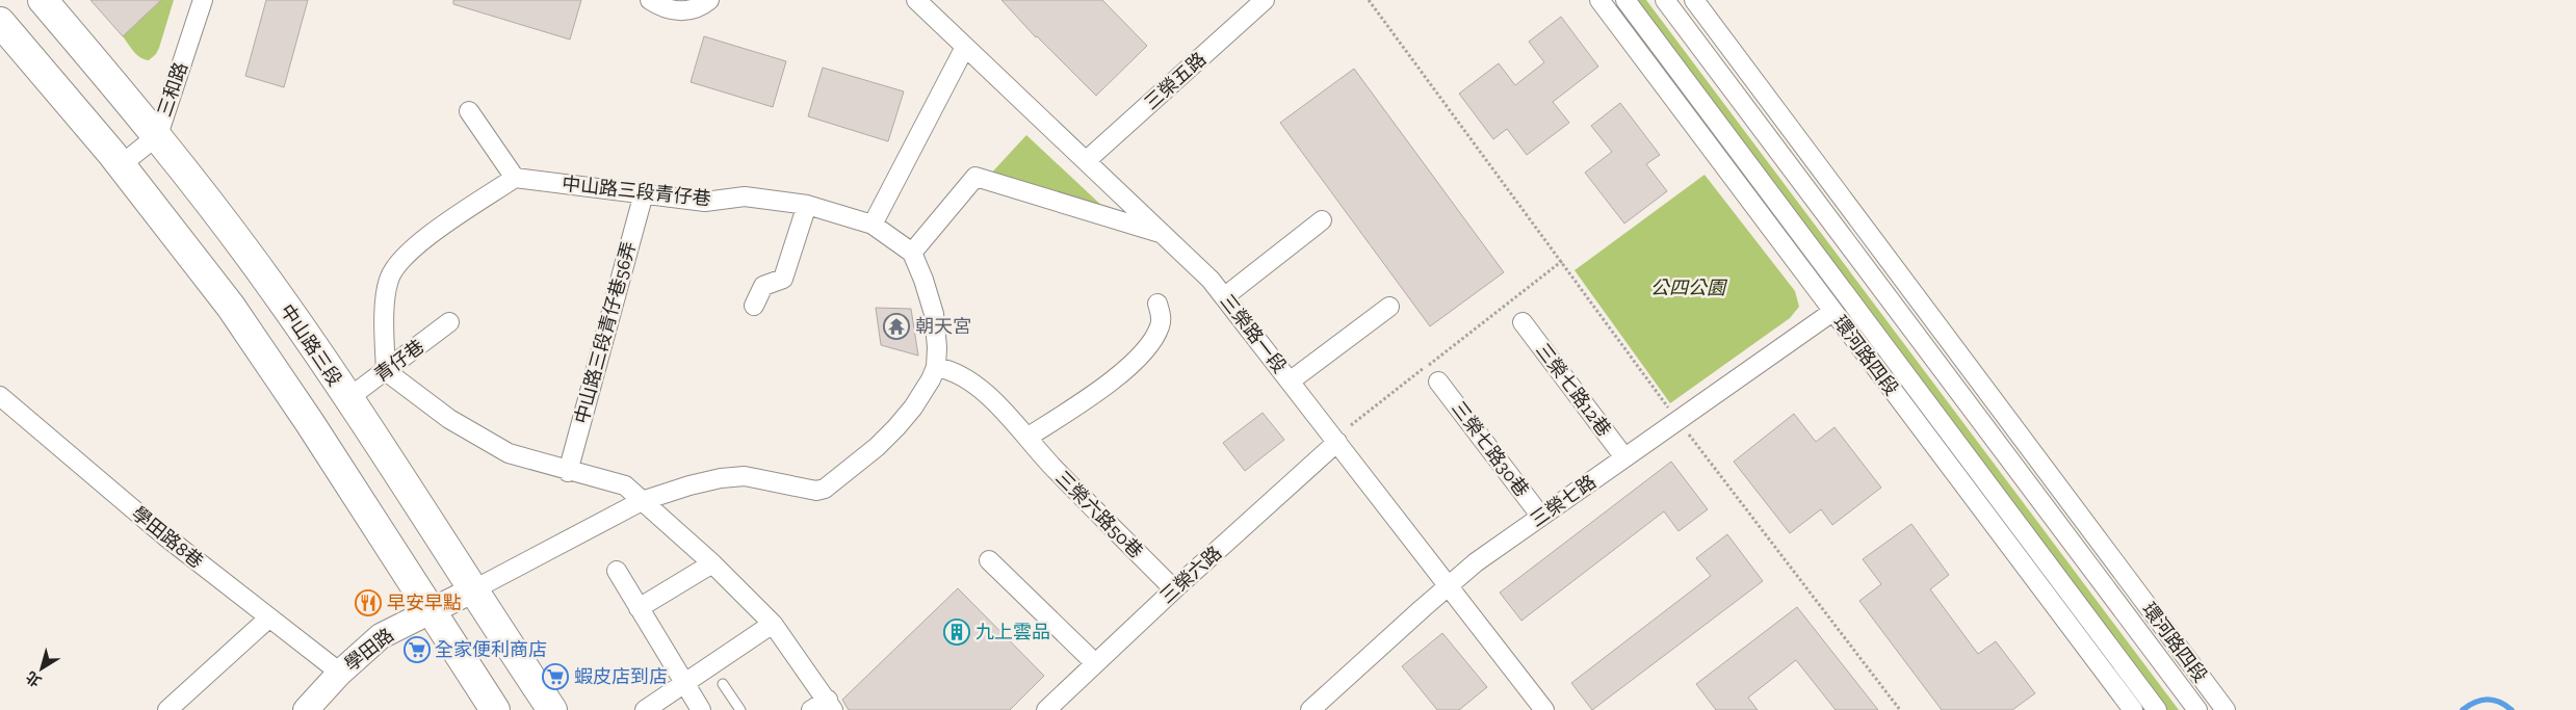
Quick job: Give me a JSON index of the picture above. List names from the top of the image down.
{
  "streets": {
    "main road": ["中山路三段", "學田路"],
    "street": [
      "三榮五路",
      "三和路",
      "中山路三段青仔巷",
      "中山路三段青仔巷56弄",
      "三榮路一段",
      "環河路四段",
      "青仔巷",
      "三榮七路12巷",
      "三榮七路30巷",
      "三榮七路",
      "三榮六路50巷",
      "學田路8巷",
      "三榮六路"
    ]
  },
  "crossings": [
    ["三榮五路", "三榮路一段"],
    ["三和路", "中山路三段"],
    ["中山路三段青仔巷", "中山路三段青仔巷56弄"],
    ["三榮路一段", "三榮七路"],
    ["三榮路一段", "三榮六路"],
    ["中山路三段", "青仔巷"],
    ["中山路三段", "學田路"],
    ["環河路四段", "三榮七路"],
    ["三榮七路12巷", "三榮七路"],
    ["三榮七路30巷", "三榮七路"],
    ["三榮六路50巷", "三榮六路"],
    ["學田路8巷", "學田路"]
  ],
  "parks": ["公四公園"],
  "places": {
    "temple": ["朝天宮"],
    "restaurant": ["早安早點"],
    "building": ["九上雲品"],
    "supermarket": ["全家便利商店", "蝦皮店到店"]
  },
  "north": "bottom left"
}
